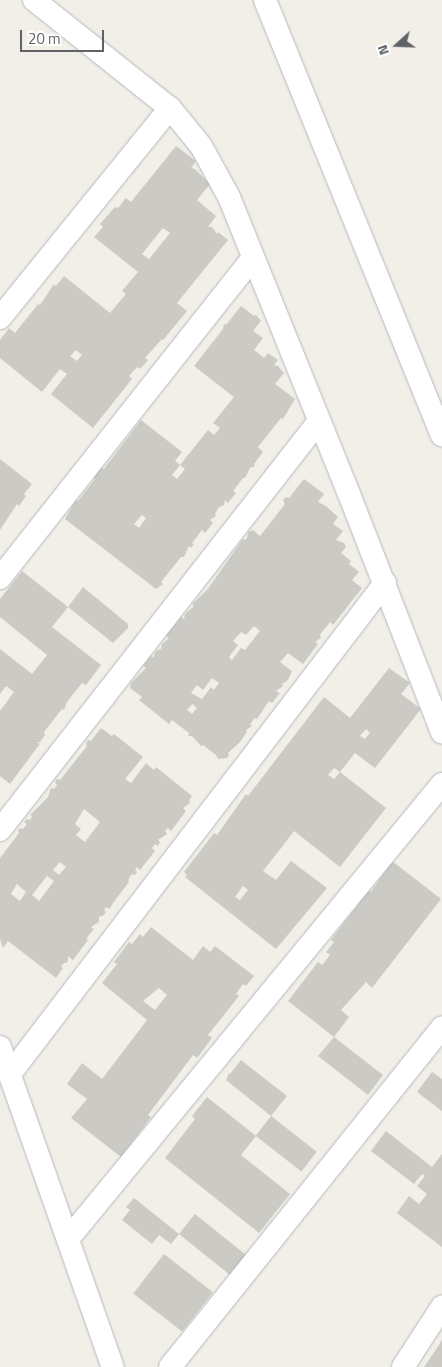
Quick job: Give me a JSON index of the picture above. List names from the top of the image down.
{
  "scale_bar": "20 m",
  "north": "left"
}
